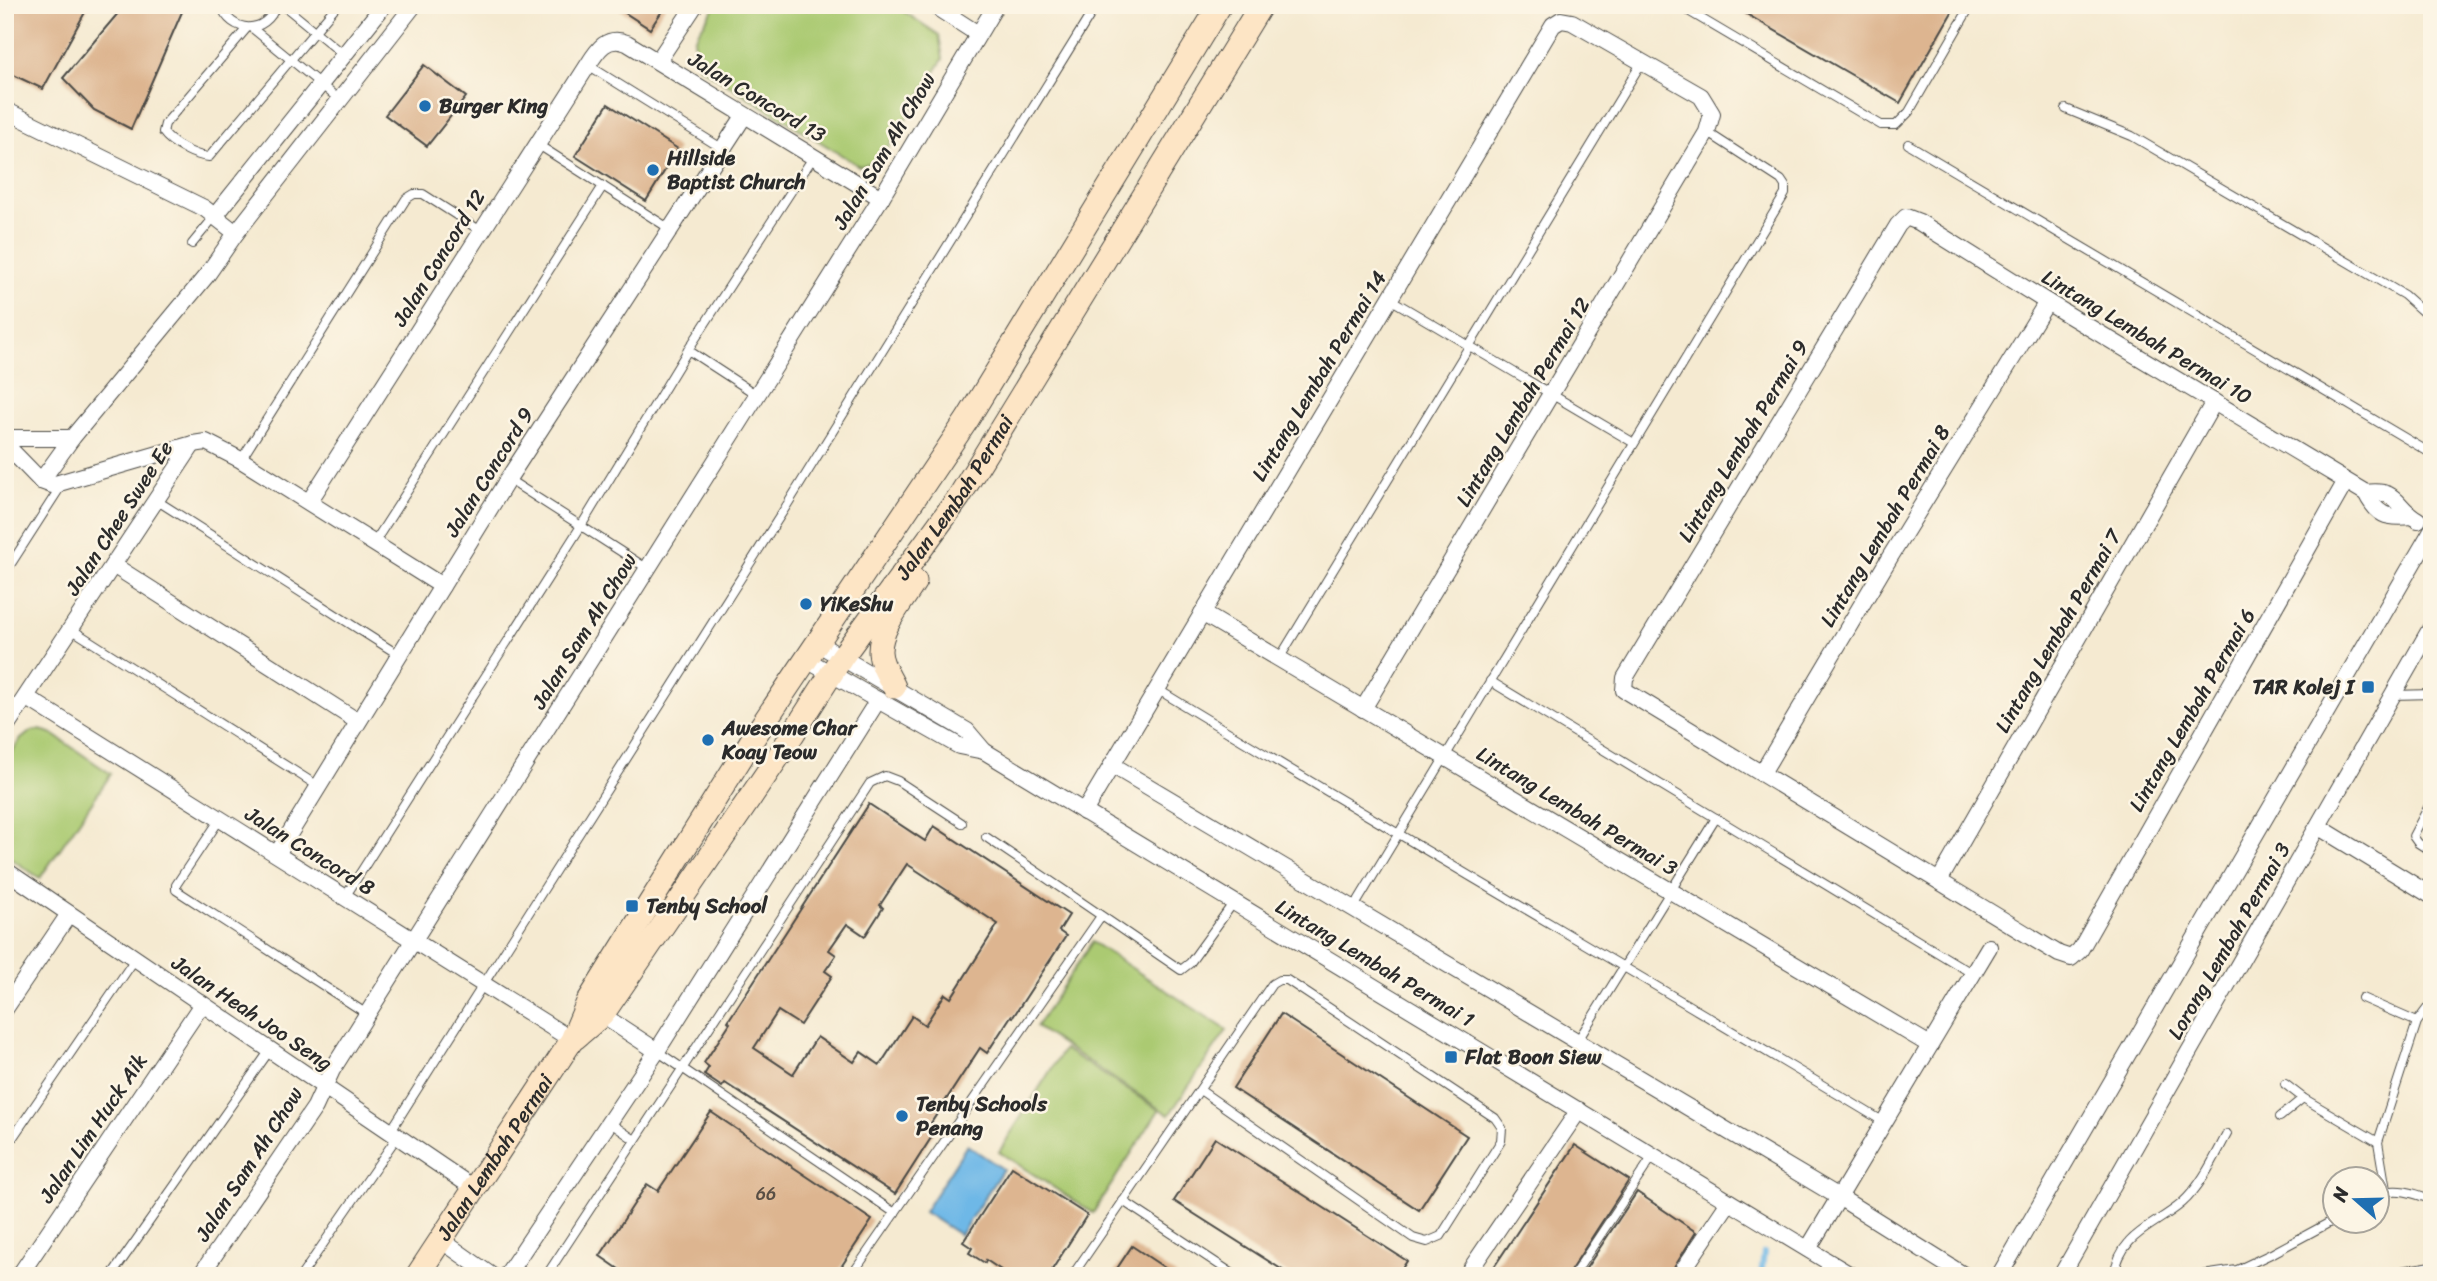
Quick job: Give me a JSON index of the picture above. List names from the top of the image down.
{
  "streets": {
    "main road": ["Jalan Lembah Permai"],
    "street": [
      "Jalan Concord 13",
      "Jalan Sam Ah Chow",
      "Jalan Concord 12",
      "Lintang Lembah Permai 10",
      "Lintang Lembah Permai 14",
      "Lintang Lembah Permai 12",
      "Lintang Lembah Permai 9",
      "Jalan Concord 9",
      "Jalan Chee Swee Ee",
      "Lintang Lembah Permai 8",
      "Lintang Lembah Permai 7",
      "Lintang Lembah Permai 6",
      "Lintang Lembah Permai 3",
      "Jalan Concord 8",
      "Lorong Lembah Permai 3",
      "Lintang Lembah Permai 1",
      "Jalan Heah Joo Seng",
      "Jalan Lim Huck Aik"
    ]
  },
  "crossings": [
    ["Jalan Concord 13", "Jalan Sam Ah Chow"],
    ["Jalan Concord 13", "Jalan Concord 12"],
    ["Jalan Concord 13", "Jalan Concord 9"],
    ["Jalan Sam Ah Chow", "Jalan Concord 8"],
    ["Jalan Sam Ah Chow", "Jalan Heah Joo Seng"],
    ["Lintang Lembah Permai 10", "Lintang Lembah Permai 9"],
    ["Lintang Lembah Permai 10", "Lintang Lembah Permai 8"],
    ["Lintang Lembah Permai 10", "Lintang Lembah Permai 7"],
    ["Lintang Lembah Permai 10", "Lintang Lembah Permai 6"],
    ["Lintang Lembah Permai 14", "Lintang Lembah Permai 12"],
    ["Lintang Lembah Permai 14", "Lintang Lembah Permai 3"],
    ["Lintang Lembah Permai 14", "Lintang Lembah Permai 1"],
    ["Lintang Lembah Permai 12", "Lintang Lembah Permai 3"],
    ["Lintang Lembah Permai 9", "Lintang Lembah Permai 8"],
    ["Jalan Concord 9", "Jalan Concord 8"],
    ["Jalan Lembah Permai", "Jalan Concord 8"],
    ["Jalan Lembah Permai", "Lintang Lembah Permai 1"],
    ["Jalan Lembah Permai", "Jalan Heah Joo Seng"],
    ["Jalan Chee Swee Ee", "Jalan Concord 8"],
    ["Lintang Lembah Permai 7", "Lintang Lembah Permai 6"],
    ["Jalan Heah Joo Seng", "Jalan Lim Huck Aik"]
  ],
  "places": {
    "other": [
      "Burger King",
      "Hillside Baptist Church",
      "YiKeShu",
      "Awesome Char Koay Teow",
      "Tenby Schools Penang"
    ],
    "transit": ["TAR Kolej I", "Tenby School", "Flat Boon Siew"]
  },
  "house_numbers": ["66"],
  "north": "left"
}
